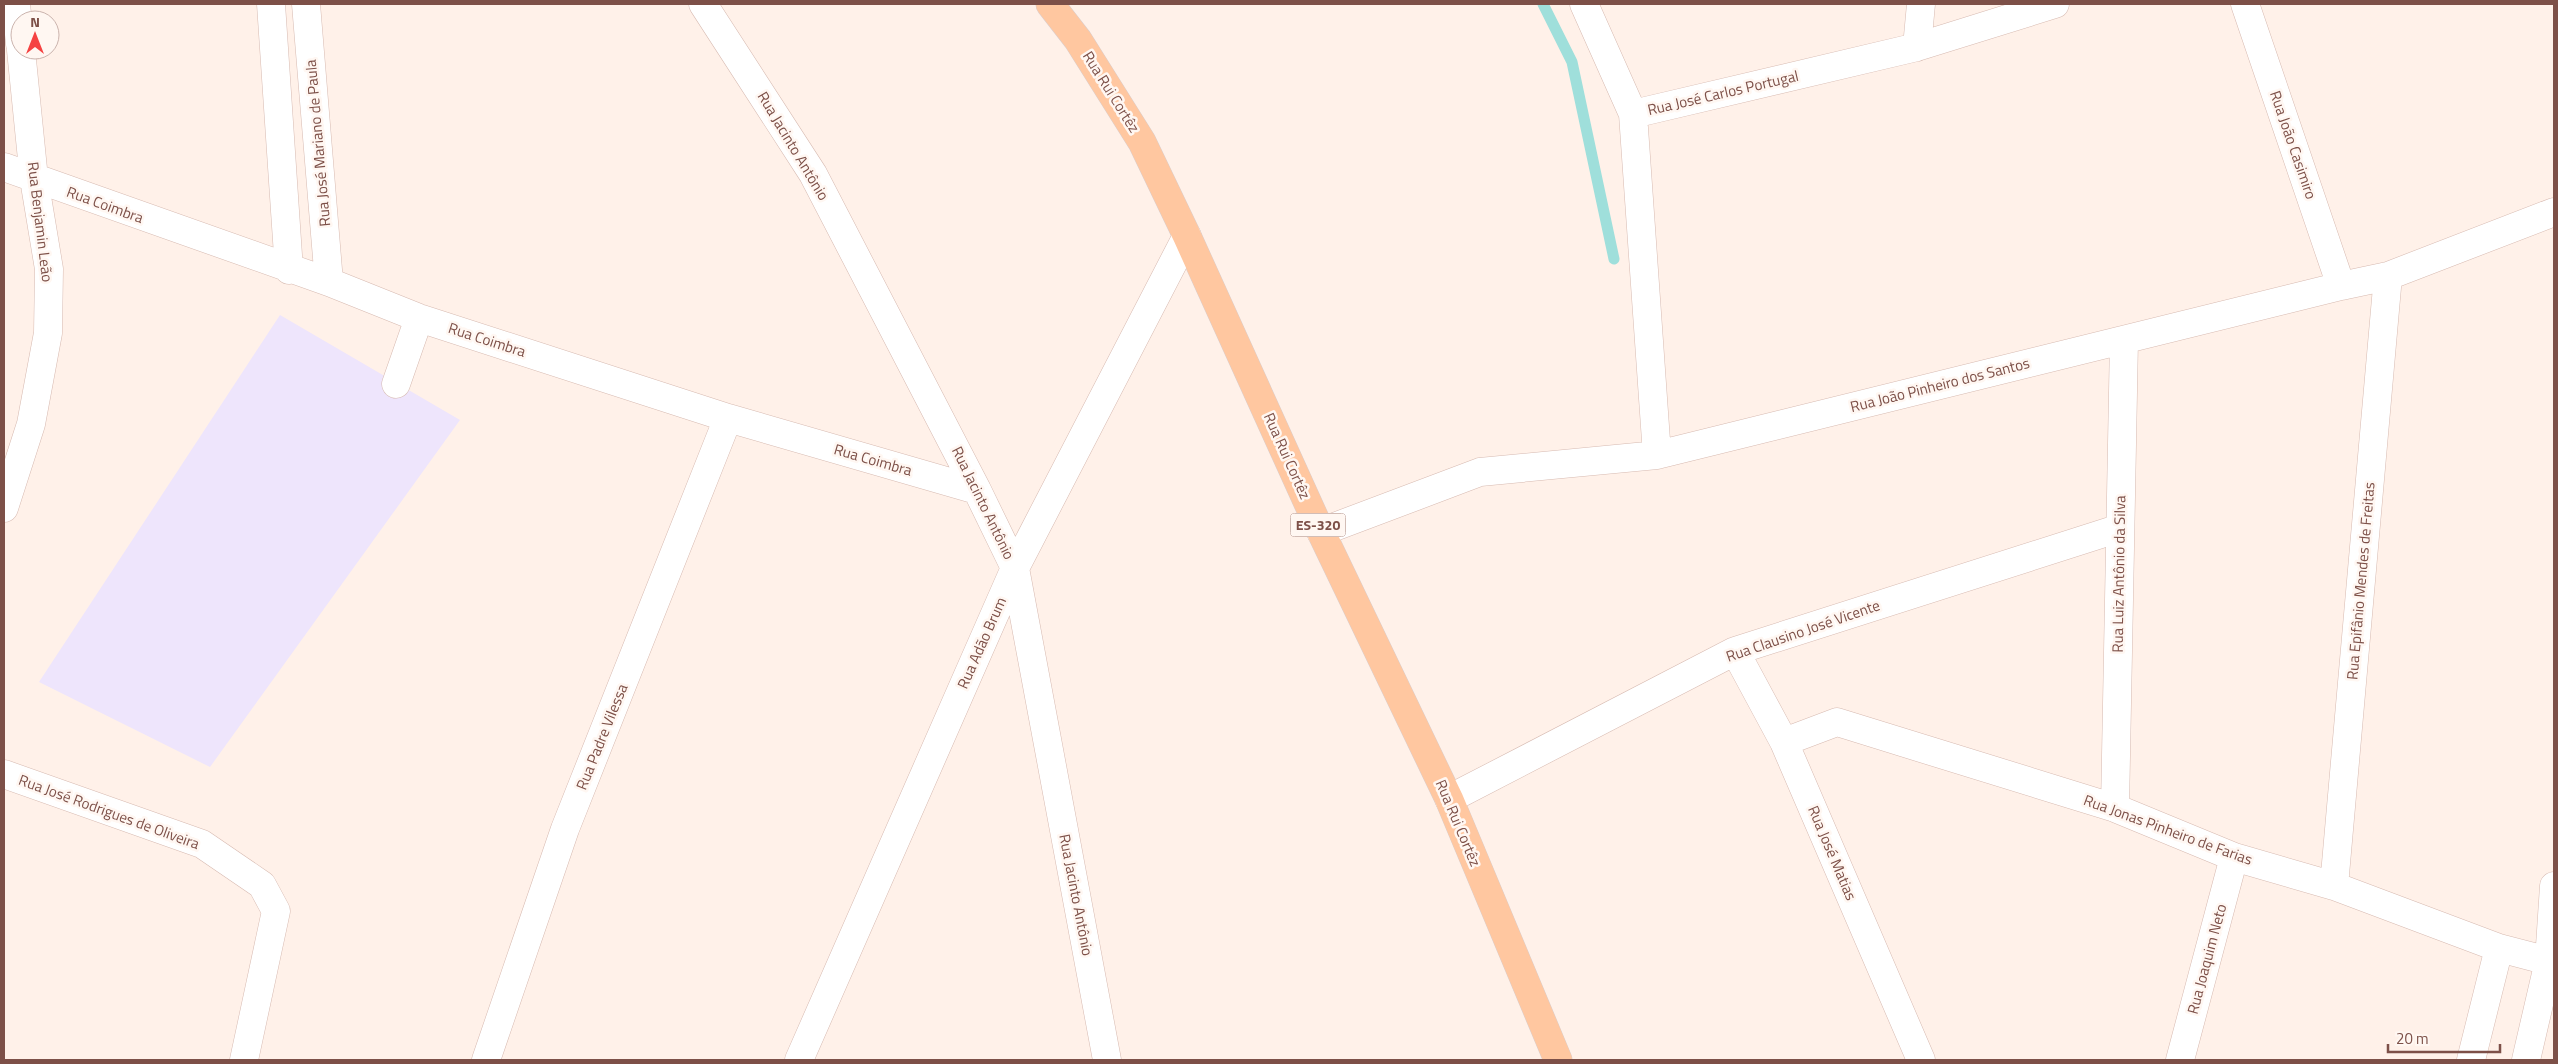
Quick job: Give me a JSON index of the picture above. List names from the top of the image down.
{
  "streets": {
    "main road": ["Rua Rui Cortêz", "ES-320"],
    "street": [
      "Rua José Carlos Portugal",
      "Rua José Mariano de Paula",
      "Rua João Casimiro",
      "Rua Jacinto Antônio",
      "Rua Coimbra",
      "Rua Benjamin Leão",
      "Rua João Pinheiro dos Santos",
      "Rua Luiz Antônio da Silva",
      "Rua Epifânio Mendes de Freitas",
      "Rua Clausino José Vicente",
      "Rua Adão Brum",
      "Rua Padre Vilessa",
      "Rua José Rodrigues de Oliveira",
      "Rua Jonas Pinheiro de Farias",
      "Rua José Matias",
      "Rua Joaquim Neto"
    ]
  },
  "crossings": [
    ["Rua Rui Cortêz", "Rua João Pinheiro dos Santos"],
    ["Rua Rui Cortêz", "Rua Clausino José Vicente"],
    ["Rua Rui Cortêz", "Rua Adão Brum"],
    ["Rua José Carlos Portugal", "Rua João Pinheiro dos Santos"],
    ["Rua José Mariano de Paula", "Rua Coimbra"],
    ["Rua João Casimiro", "Rua João Pinheiro dos Santos"],
    ["Rua Jacinto Antônio", "Rua Coimbra"],
    ["Rua Jacinto Antônio", "Rua Adão Brum"],
    ["Rua Coimbra", "Rua Benjamin Leão"],
    ["Rua Coimbra", "Rua Padre Vilessa"],
    ["Rua João Pinheiro dos Santos", "Rua Luiz Antônio da Silva"],
    ["Rua João Pinheiro dos Santos", "Rua Epifânio Mendes de Freitas"],
    ["Rua Luiz Antônio da Silva", "Rua Clausino José Vicente"],
    ["Rua Luiz Antônio da Silva", "Rua Jonas Pinheiro de Farias"],
    ["Rua Epifânio Mendes de Freitas", "Rua Jonas Pinheiro de Farias"],
    ["Rua Clausino José Vicente", "Rua José Matias"],
    ["Rua Jonas Pinheiro de Farias", "Rua José Matias"],
    ["Rua Jonas Pinheiro de Farias", "Rua Joaquim Neto"]
  ],
  "scale_bar": "20 m",
  "north": "top"
}
